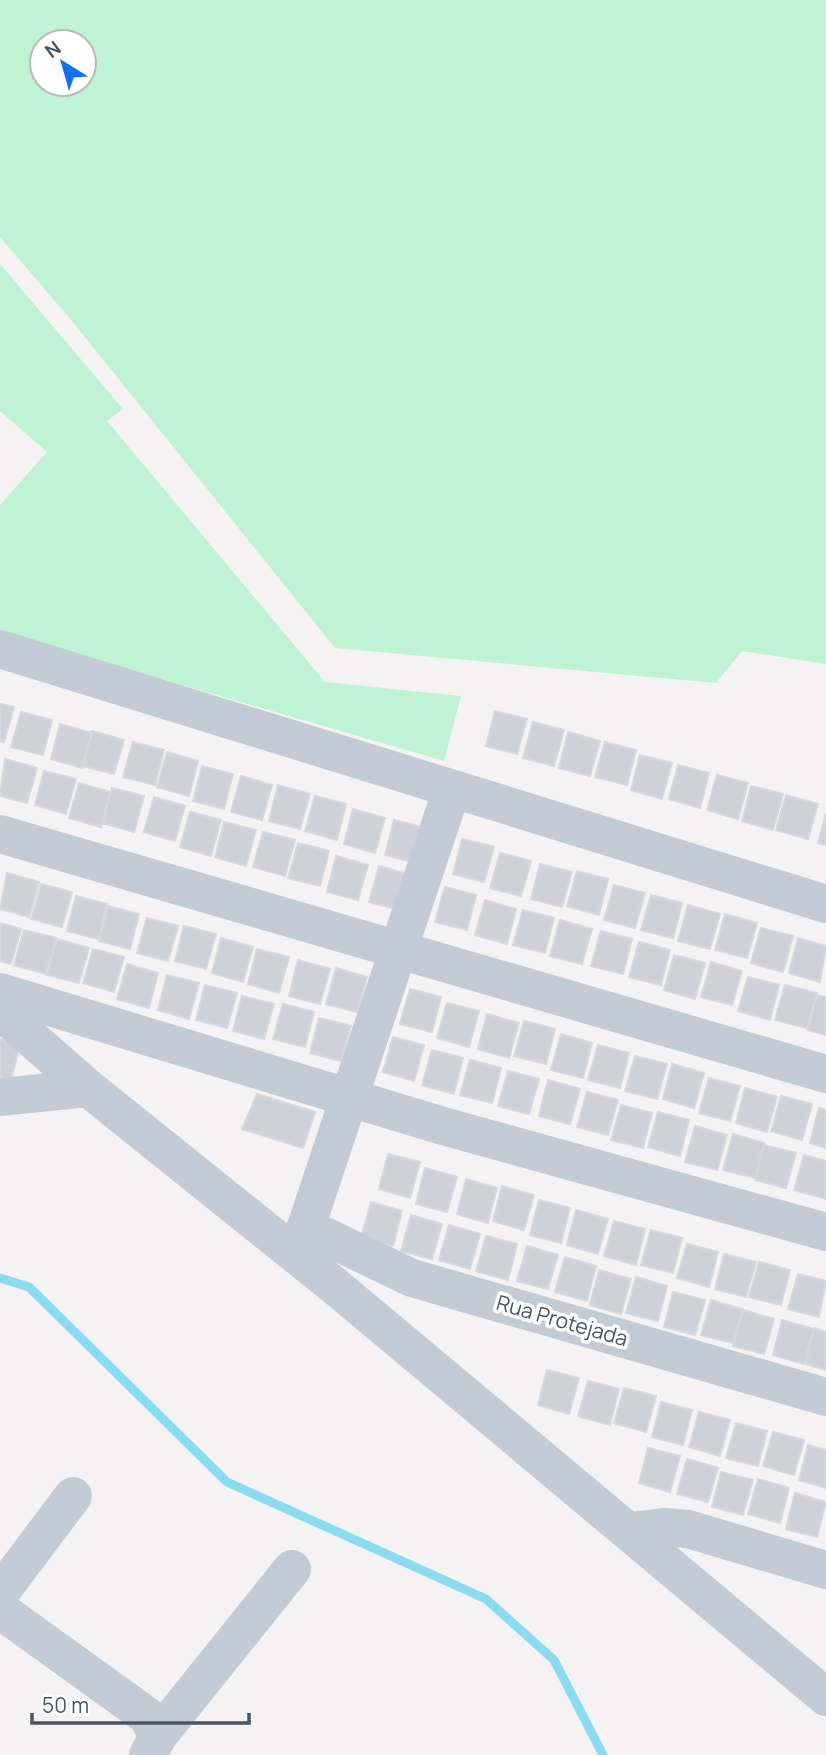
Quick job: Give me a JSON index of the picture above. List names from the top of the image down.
{
  "streets": {
    "street": ["Rua Protejada"]
  },
  "scale_bar": "50 m",
  "north": "top left"
}
